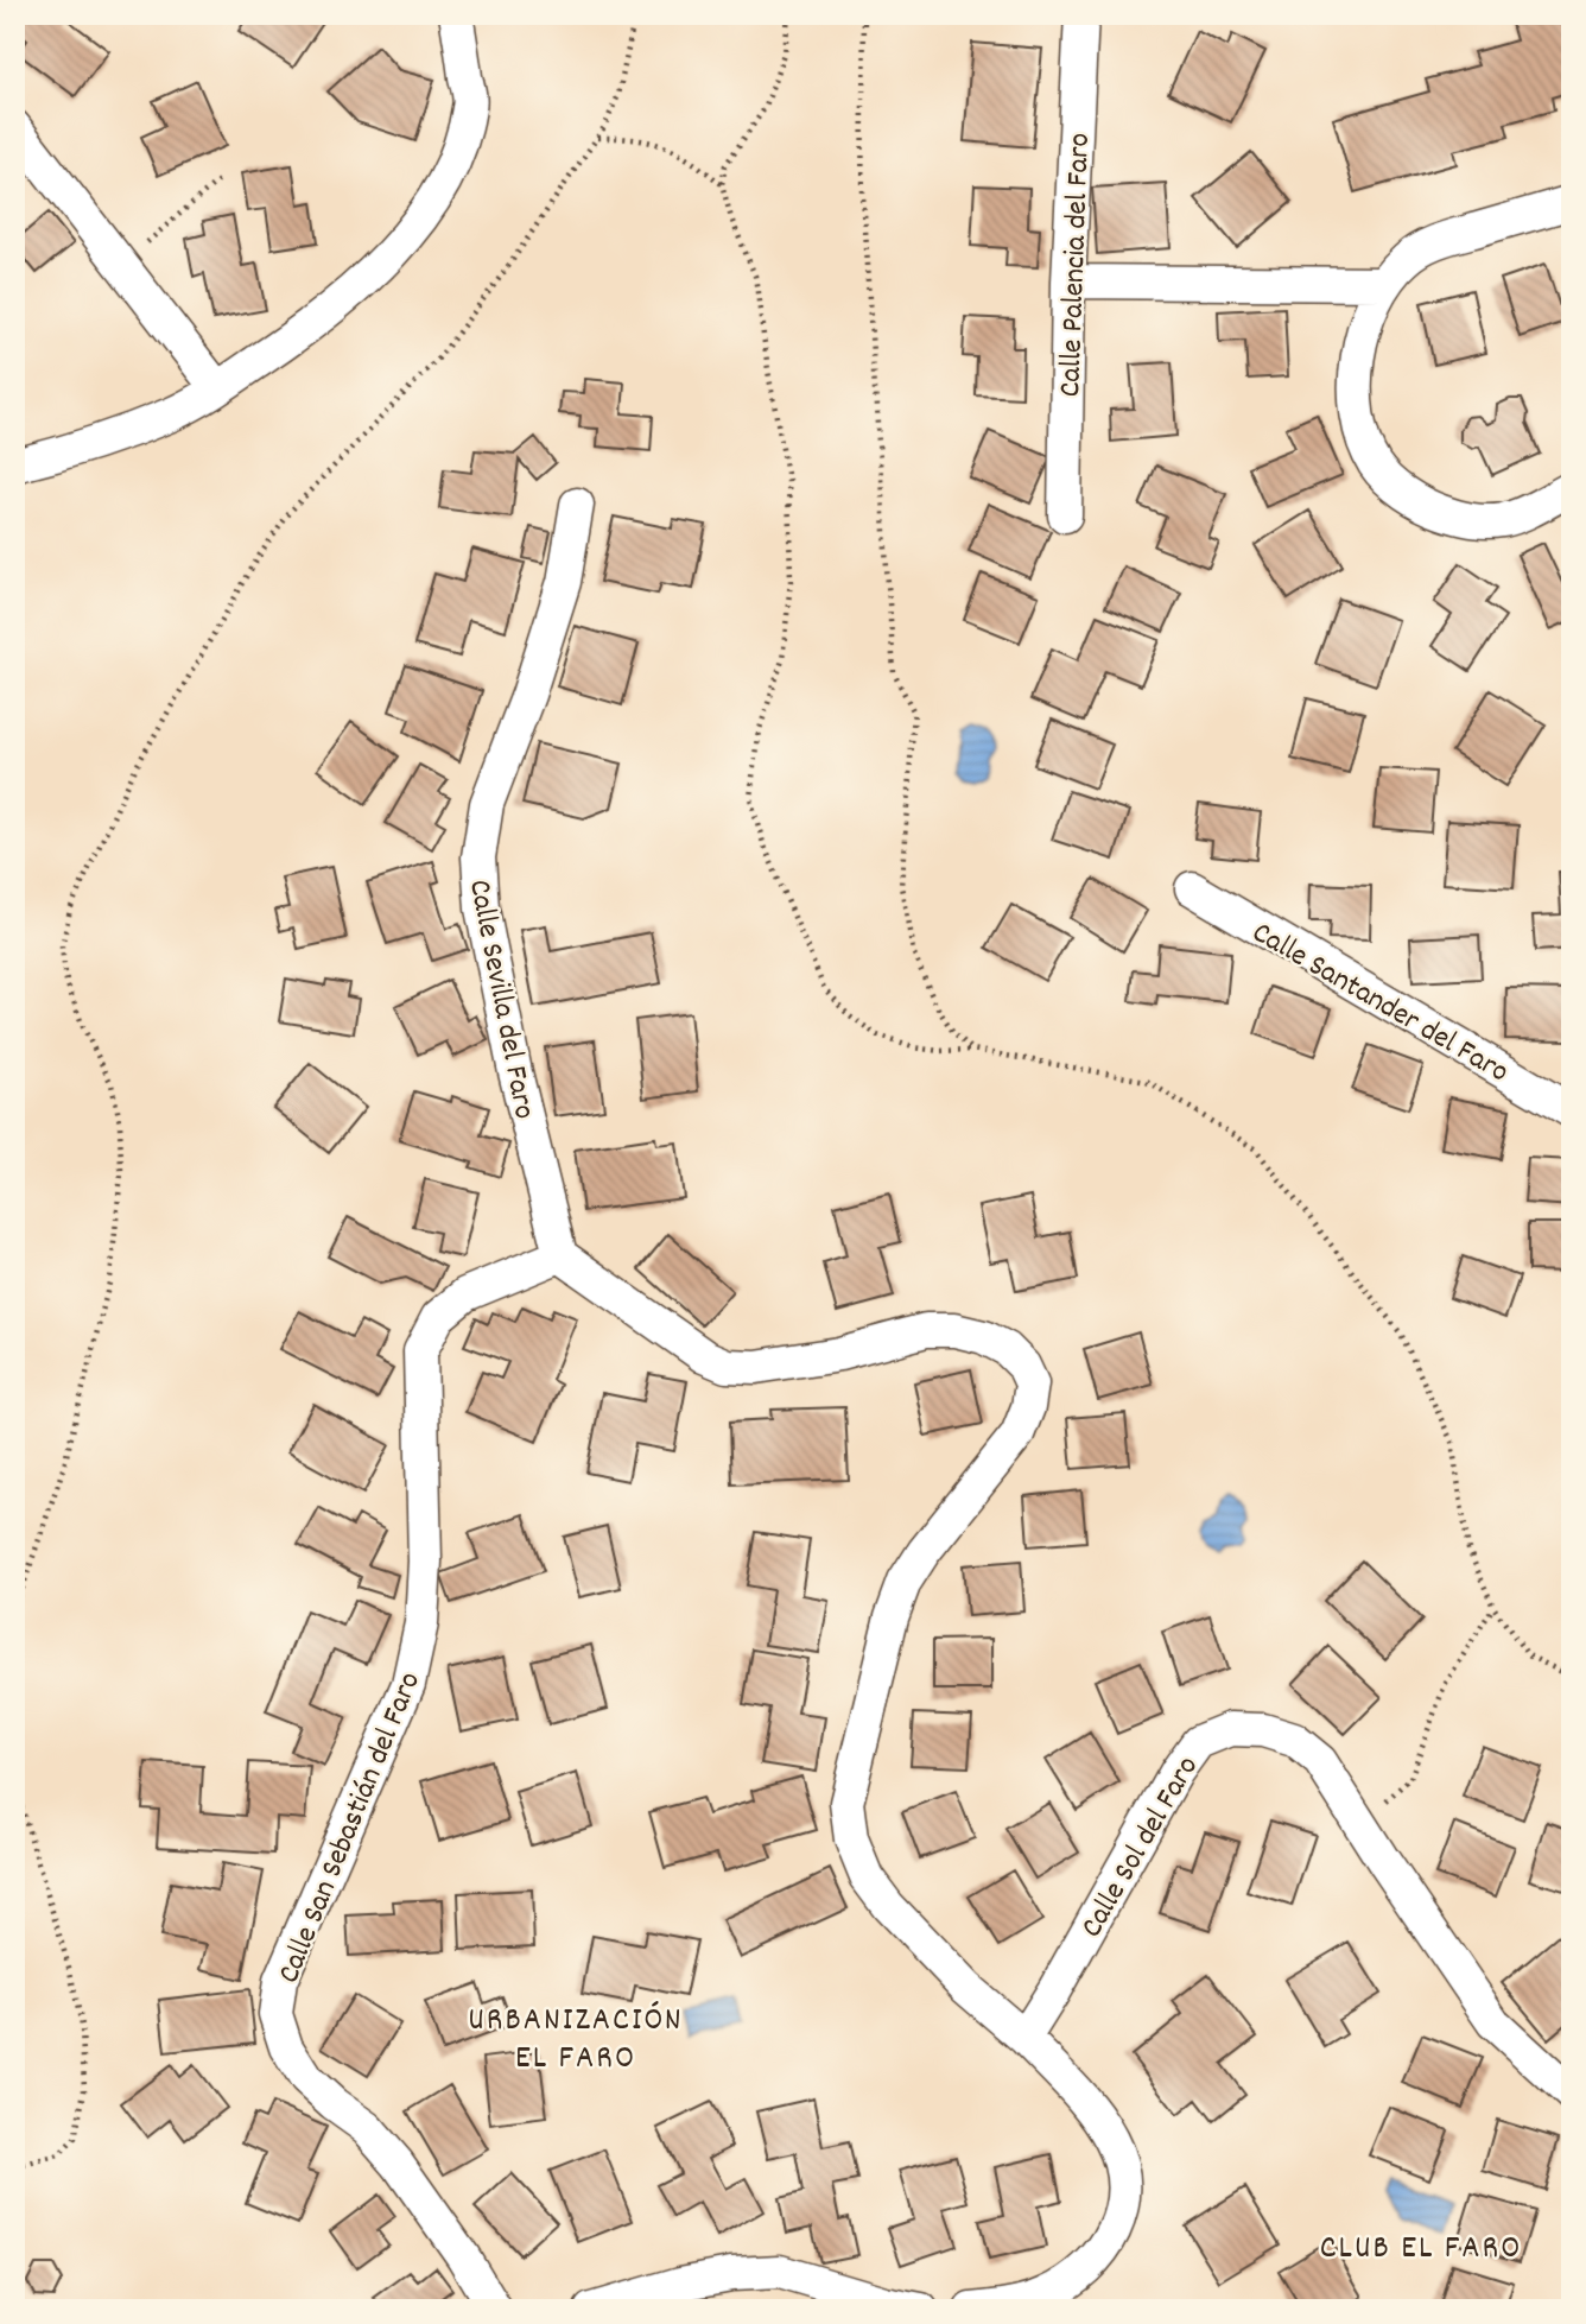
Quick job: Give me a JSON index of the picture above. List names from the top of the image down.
{
  "streets": {
    "street": [
      "Calle Palencia del Faro",
      "Calle Sevilla del Faro",
      "Calle Santander del Faro",
      "Calle San Sebastián del Faro",
      "Calle Sol del Faro"
    ]
  },
  "crossings": [
    ["Calle Sevilla del Faro", "Calle San Sebastián del Faro"]
  ],
  "districts": ["URBANIZACIÓN EL FARO", "CLUB EL FARO"]
}
